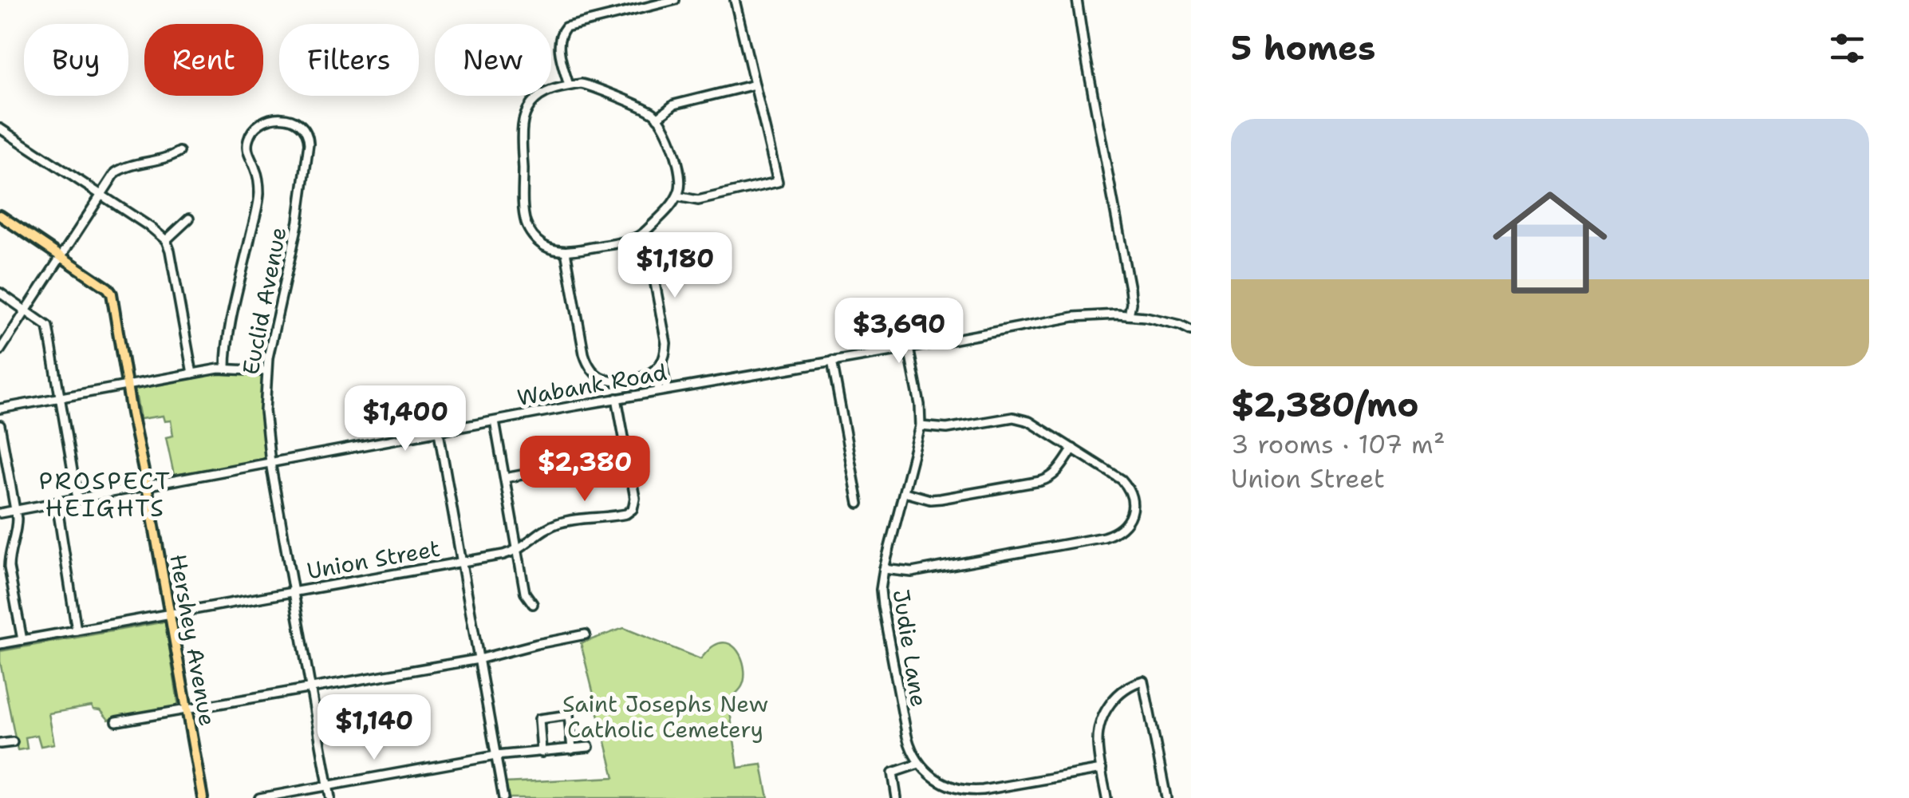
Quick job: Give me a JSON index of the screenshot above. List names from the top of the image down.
{
  "streets": {
    "main road": ["Hershey Avenue"],
    "street": [
      "Euclid Avenue",
      "Wabank Road",
      "Union Street",
      "Judie Lane"
    ]
  },
  "crossings": [
    ["Euclid Avenue", "Wabank Road"],
    ["Euclid Avenue", "Union Street"],
    ["Wabank Road", "Union Street"],
    ["Wabank Road", "Hershey Avenue"],
    ["Wabank Road", "Judie Lane"],
    ["Union Street", "Hershey Avenue"]
  ],
  "districts": ["PROSPECT HEIGHTS"],
  "parks": ["Saint Josephs New Catholic Cemetery"],
  "page": {
    "heading": "5 homes",
    "chip": [
      "Buy",
      "Rent",
      "Filters",
      "New"
    ],
    "list": [
      {
        "name": "$2,380/mo",
        "note": "3 rooms · 107 m² · Union Street"
      }
    ],
    "price": [
      "$1,180",
      "$3,690",
      "$1,400",
      "$2,380",
      "$1,140"
    ]
  }
}
